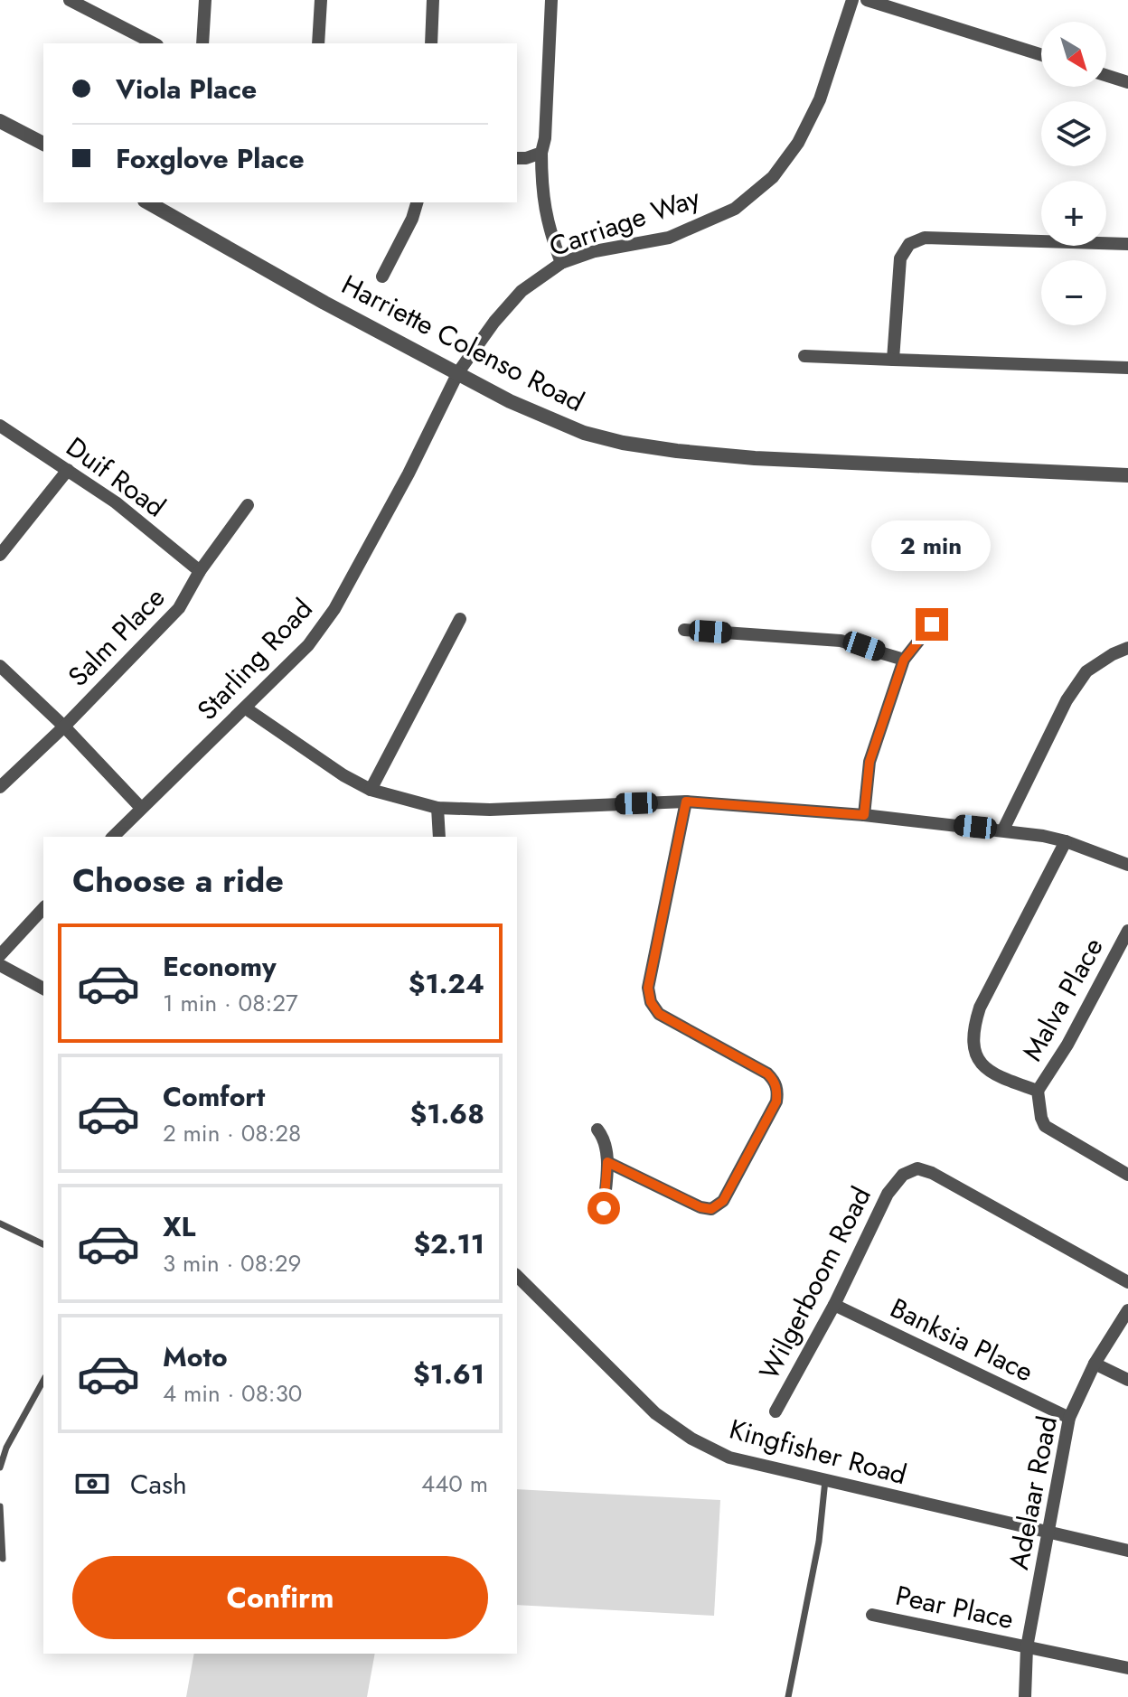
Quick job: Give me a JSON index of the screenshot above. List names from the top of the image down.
{
  "streets": {
    "street": [
      "Carriage Way",
      "Harriette Colenso Road",
      "Duif Road",
      "Salm Place",
      "Starling Road",
      "Malva Place",
      "Wilgerboom Road",
      "Banksia Place",
      "Kingfisher Road",
      "Adelaar Road",
      "Pear Place"
    ]
  },
  "crossings": [
    ["Carriage Way", "Harriette Colenso Road"],
    ["Carriage Way", "Starling Road"],
    ["Harriette Colenso Road", "Starling Road"],
    ["Duif Road", "Salm Place"],
    ["Wilgerboom Road", "Banksia Place"],
    ["Banksia Place", "Adelaar Road"],
    ["Kingfisher Road", "Adelaar Road"],
    ["Adelaar Road", "Pear Place"]
  ],
  "north": "bottom right",
  "page": {
    "map_buttons": ["+", "−"],
    "banner": ["Viola Place", "Foxglove Place"],
    "bubble": "2 min",
    "heading": "Choose a ride",
    "list": [
      {
        "name": "Economy",
        "note": "1 min · 08:27",
        "value": "$1.24"
      },
      {
        "name": "Comfort",
        "note": "2 min · 08:28",
        "value": "$1.68"
      },
      {
        "name": "XL",
        "note": "3 min · 08:29",
        "value": "$2.11"
      },
      {
        "name": "Moto",
        "note": "4 min · 08:30",
        "value": "$1.61"
      }
    ],
    "pay": ["Cash", "440 m"],
    "buttons": "Confirm"
  }
}
